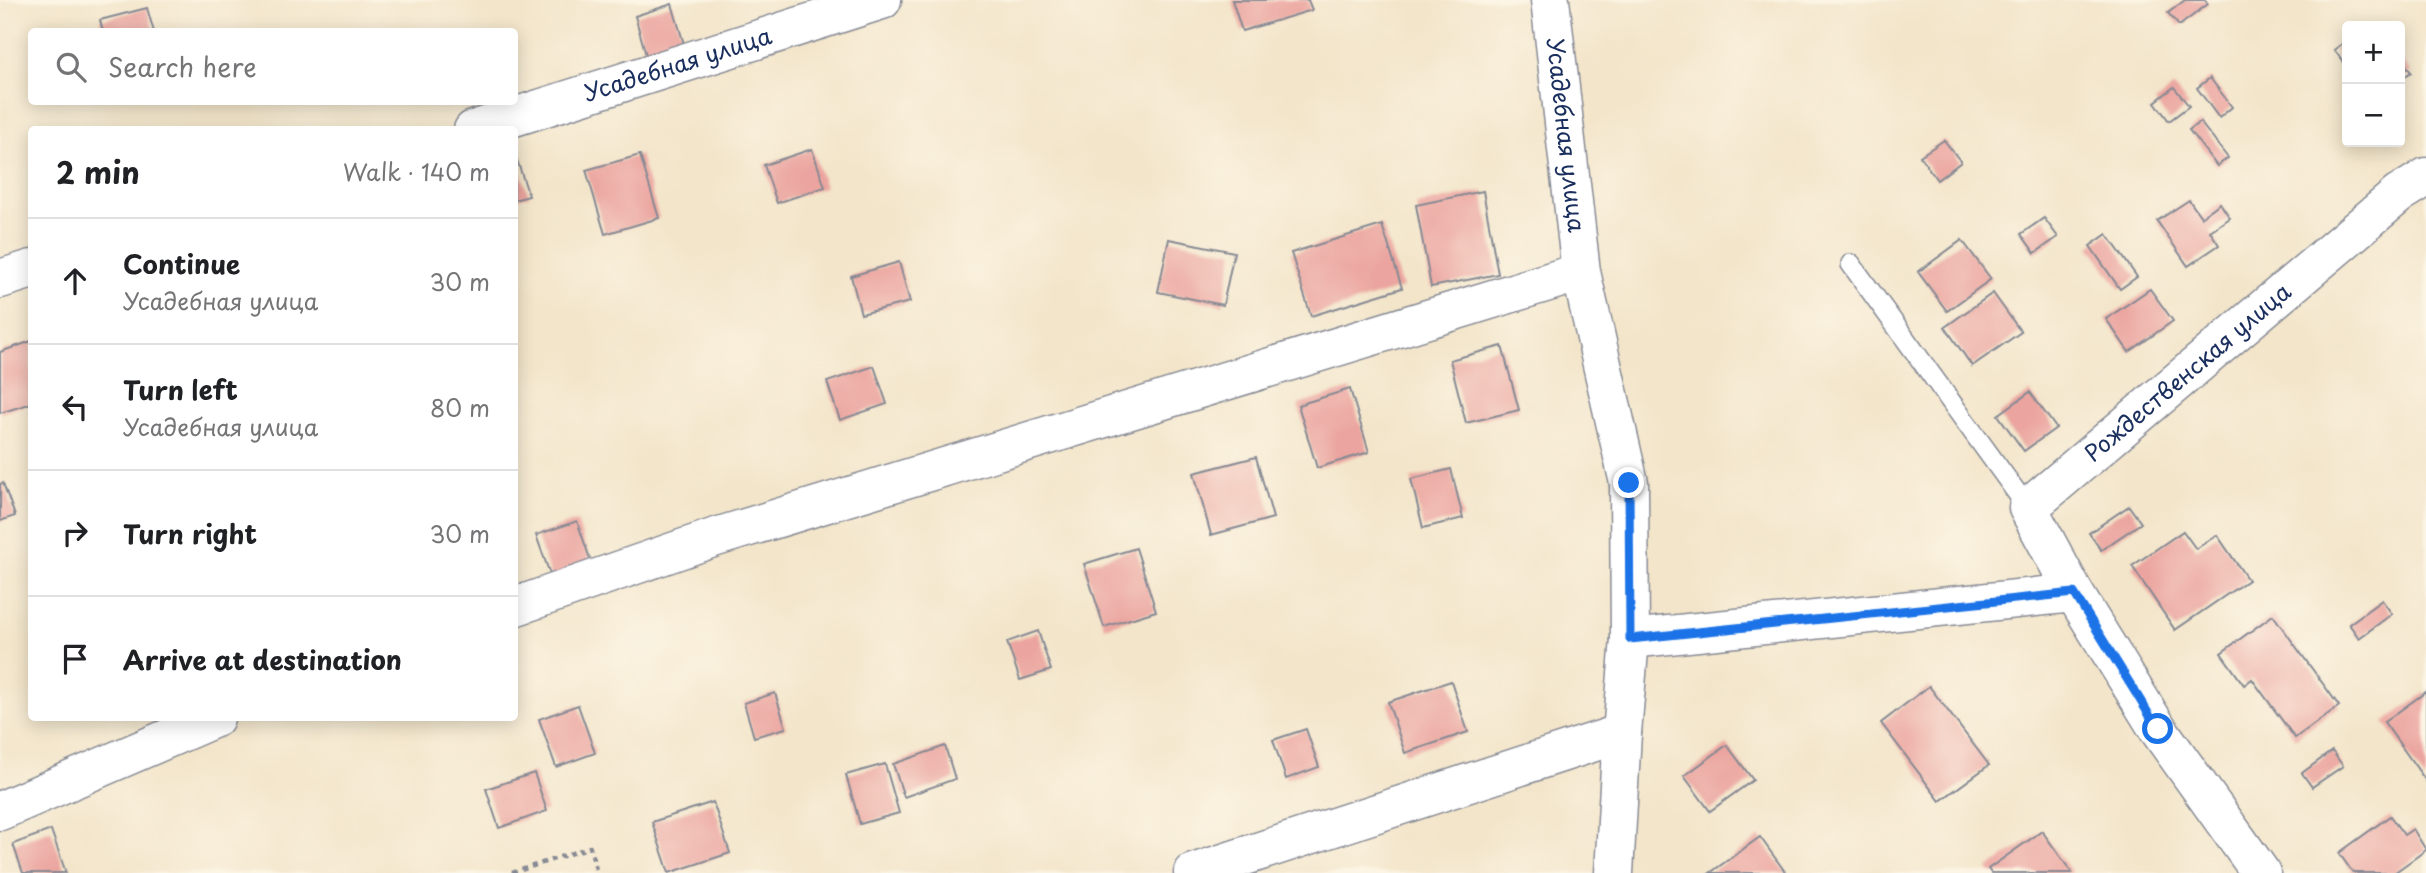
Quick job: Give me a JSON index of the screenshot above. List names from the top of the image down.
{
  "streets": {
    "street": ["Усадебная улица", "Рождественская улица"]
  },
  "page": {
    "map_buttons": ["+", "−"],
    "search": "Search here",
    "heading": ["2 min", "Walk · 140 m"],
    "list": [
      ["Continue", "Усадебная улица", "30 m"],
      ["Turn left", "Усадебная улица", "80 m"],
      ["Turn right", "30 m"],
      "Arrive at destination"
    ]
  }
}
